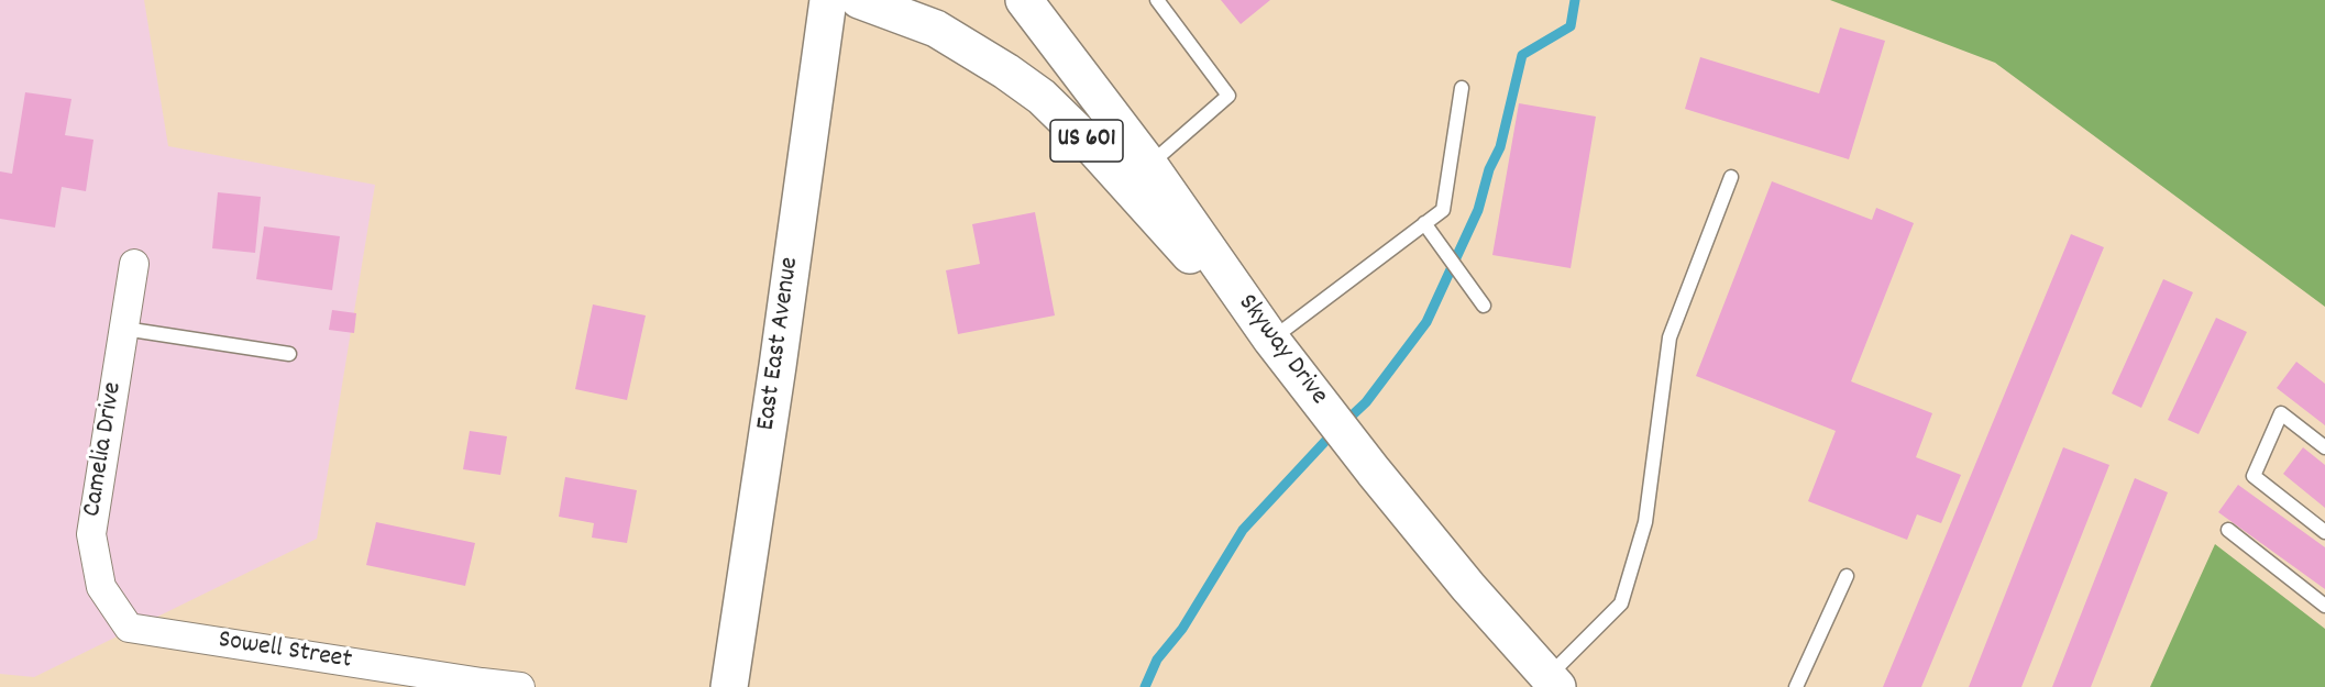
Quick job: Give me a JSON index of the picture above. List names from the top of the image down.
{
  "streets": {
    "main road": ["US 601", "East East Avenue", "Skyway Drive"],
    "street": ["Camelia Drive", "Sowell Street"]
  },
  "crossings": [
    ["US 601", "Skyway Drive"],
    ["Camelia Drive", "Sowell Street"]
  ]
}
